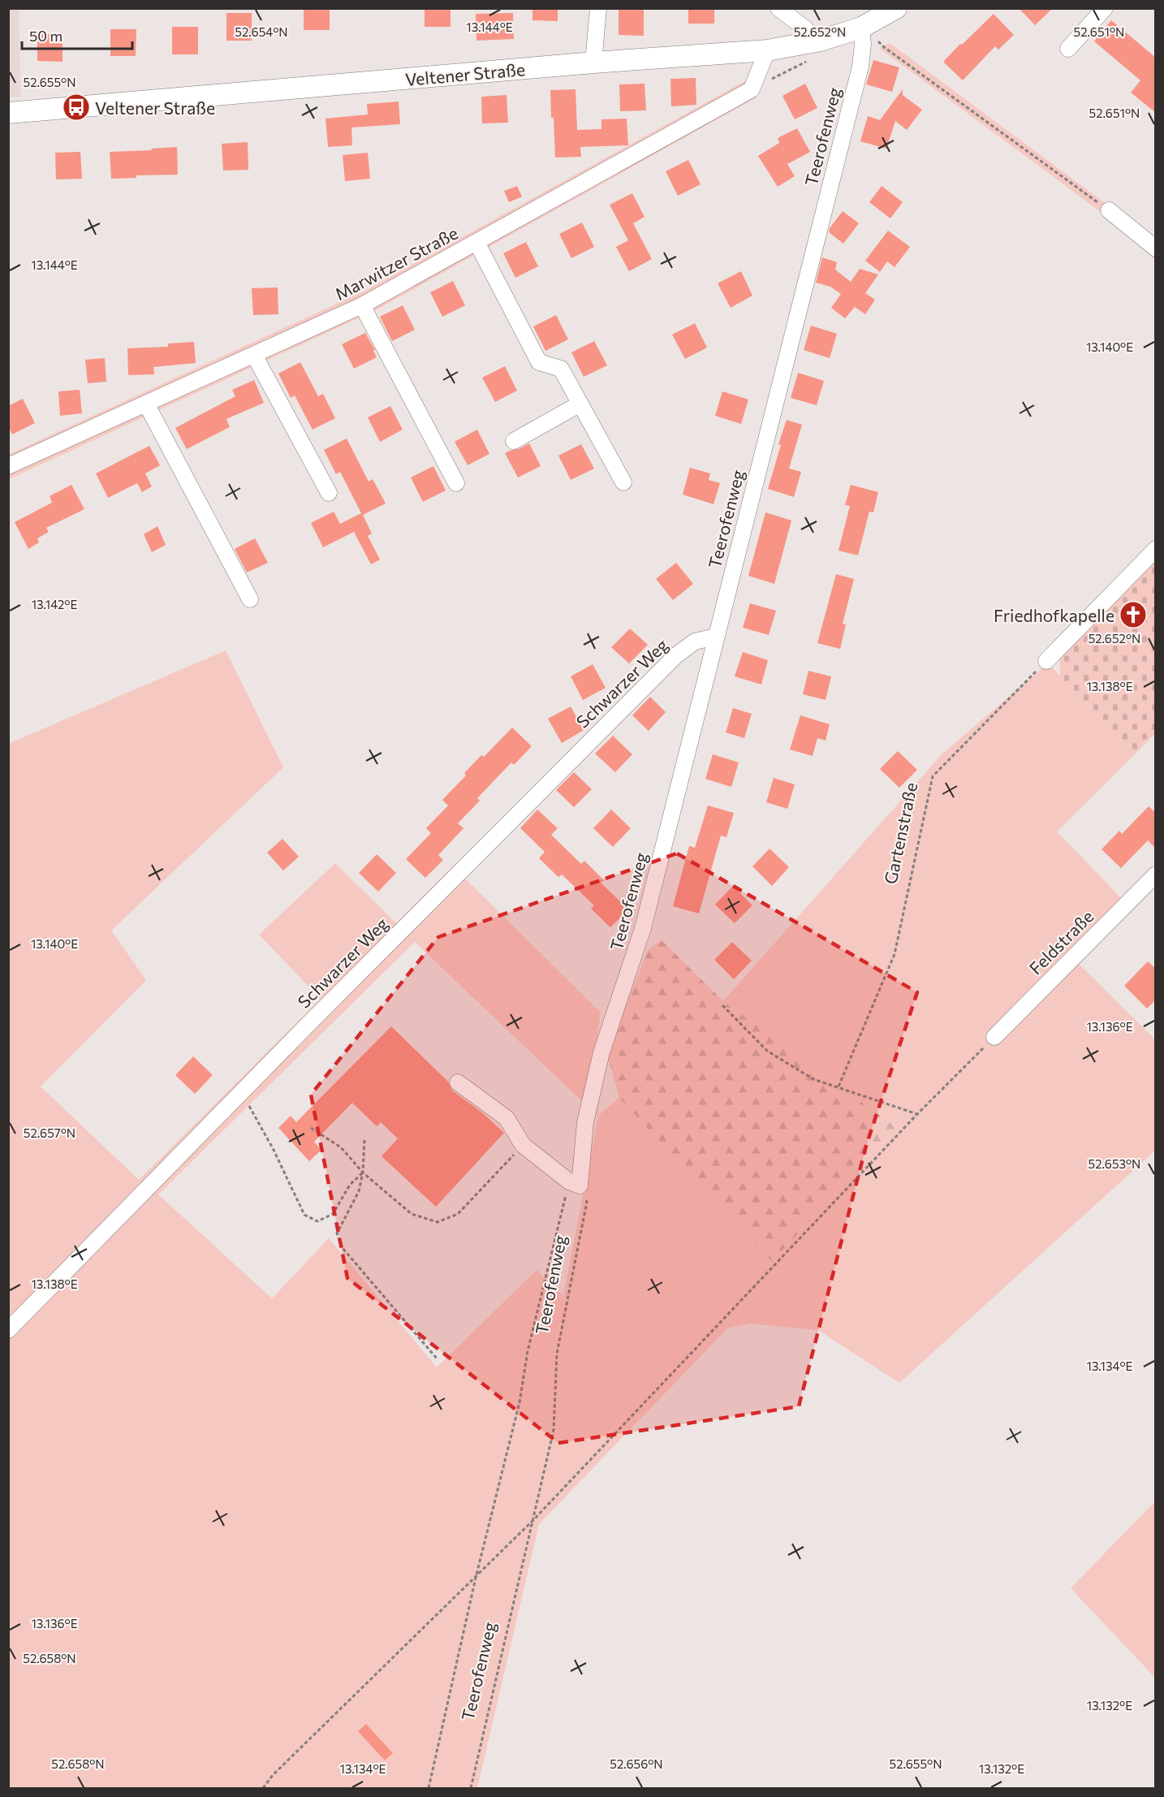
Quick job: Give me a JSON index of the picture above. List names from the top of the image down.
{
  "streets": {
    "main road": ["Veltener Straße"],
    "street": [
      "Teerofenweg",
      "Marwitzer Straße",
      "Schwarzer Weg",
      "Feldstraße"
    ],
    "path": ["Gartenstraße"]
  },
  "crossings": [
    ["Veltener Straße", "Teerofenweg"],
    ["Teerofenweg", "Schwarzer Weg"]
  ],
  "places": {
    "bus stop": ["Veltener Straße"],
    "church": ["Friedhofkapelle"]
  },
  "scale_bar": "50 m",
  "coordinates": [
    "13.144°E",
    "52.654°N",
    "52.652°N",
    "52.651°N",
    "52.655°N",
    "13.140°E",
    "13.142°E",
    "13.138°E",
    "13.136°E",
    "52.657°N",
    "52.653°N",
    "13.134°E",
    "52.658°N",
    "13.132°E",
    "52.656°N"
  ]
}
